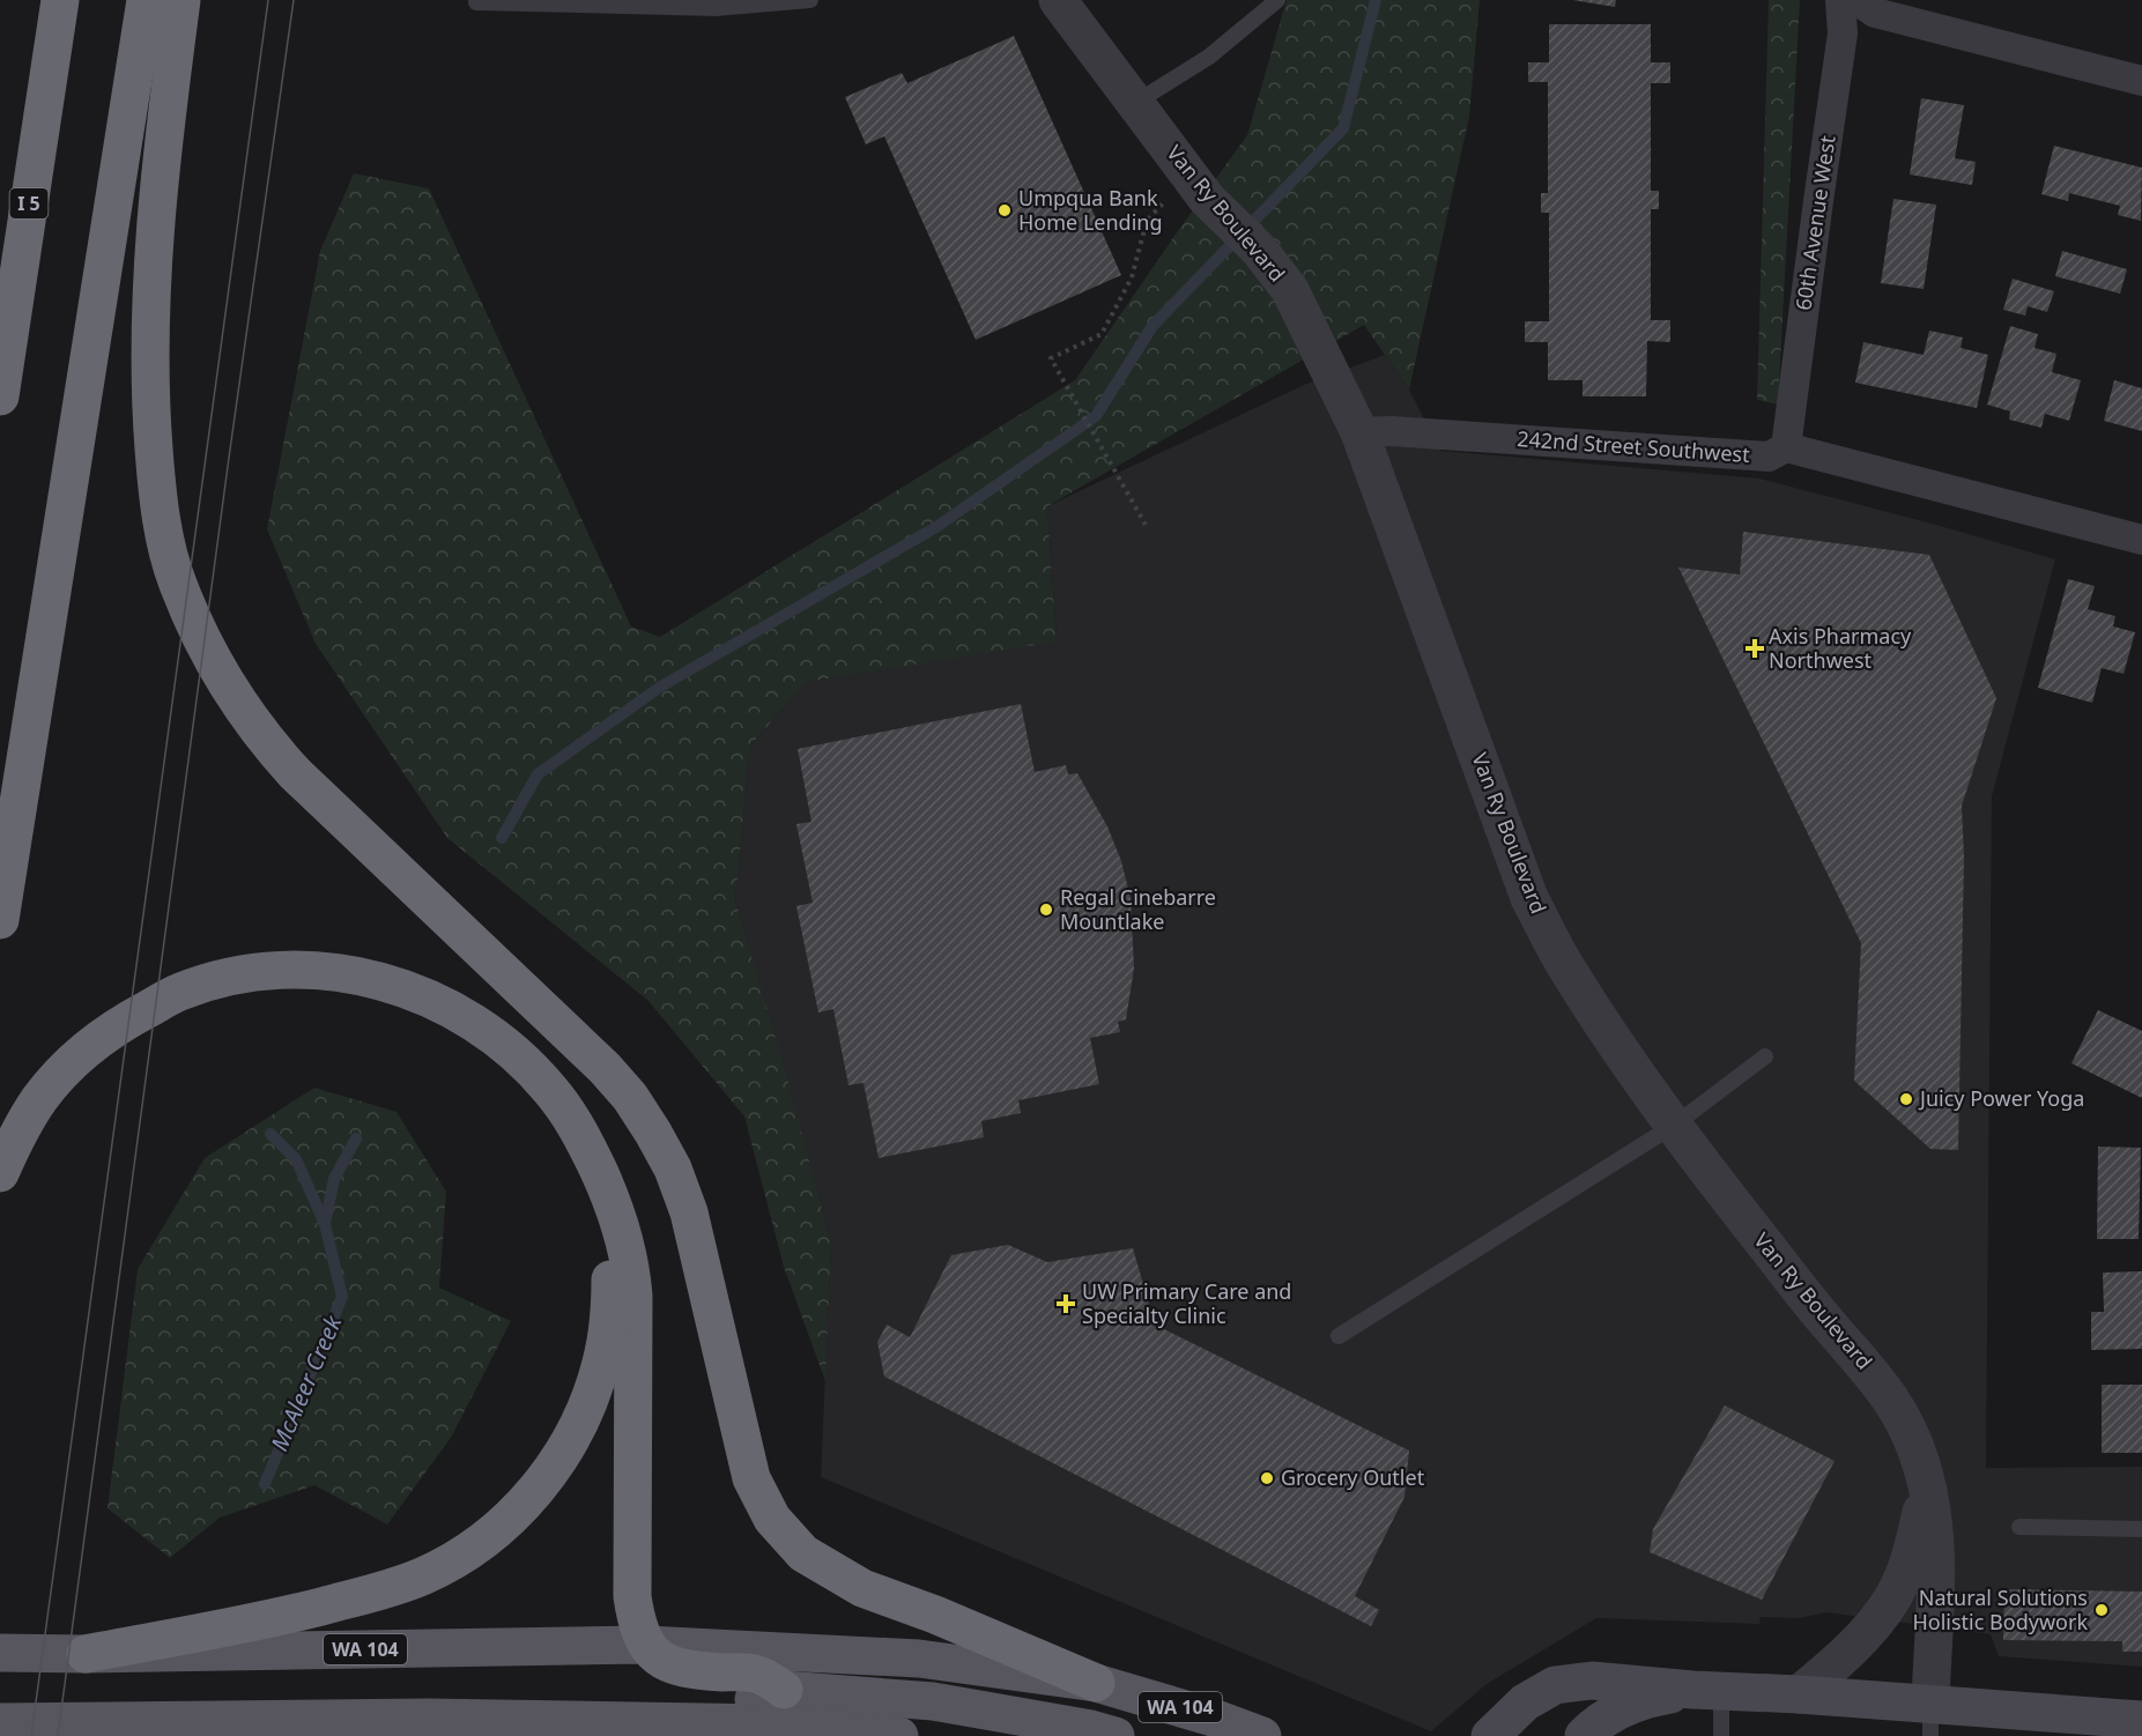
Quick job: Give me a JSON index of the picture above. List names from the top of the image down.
{
  "streets": {
    "highway": ["I 5"],
    "main road": ["WA 104"],
    "street": ["Van Ry Boulevard", "60th Avenue West", "242nd Street Southwest"]
  },
  "crossings": [
    ["Van Ry Boulevard", "242nd Street Southwest"],
    ["60th Avenue West", "242nd Street Southwest"]
  ],
  "water": ["McAleer Creek"],
  "places": {
    "other": [
      "Umpqua Bank Home Lending",
      "Regal Cinebarre Mountlake",
      "Juicy Power Yoga",
      "Grocery Outlet",
      "Natural Solutions Holistic Bodywork"
    ],
    "health": ["Axis Pharmacy Northwest", "UW Primary Care and Specialty Clinic"]
  }
}
